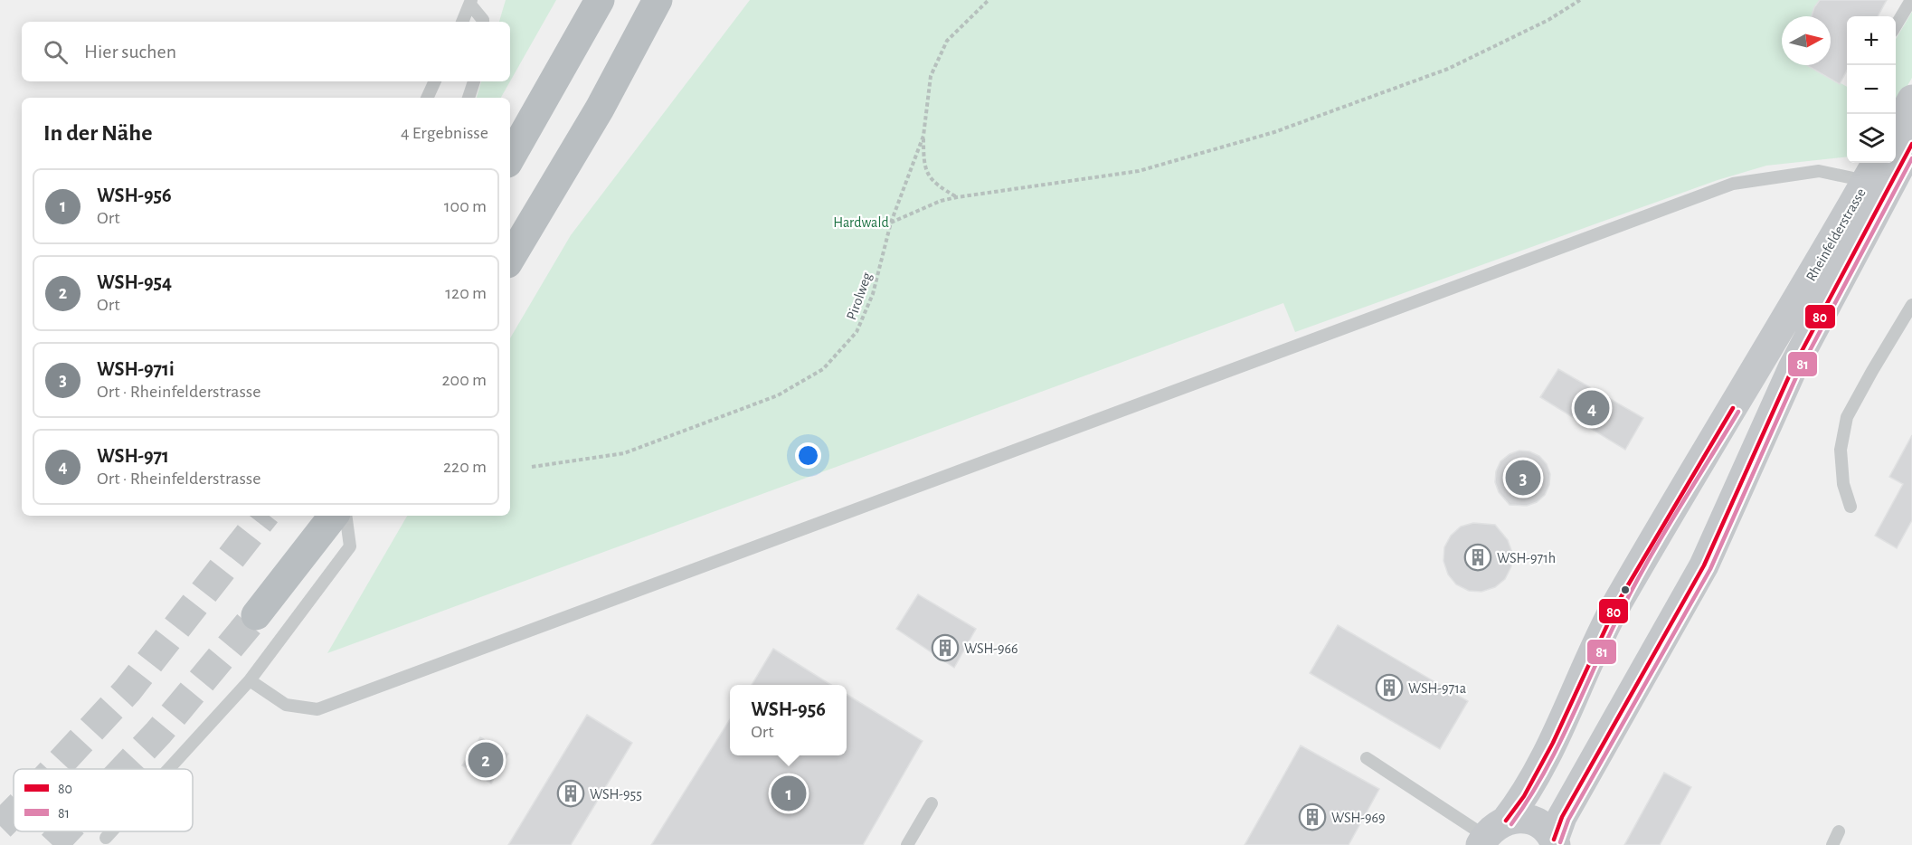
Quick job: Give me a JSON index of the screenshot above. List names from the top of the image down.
{
  "streets": {
    "main road": ["Rheinfelderstrasse"],
    "path": ["Pirolweg"]
  },
  "parks": ["Hardwald"],
  "places": {
    "building": [
      "WSH-971h",
      "WSH-966",
      "WSH-971a",
      "WSH-955",
      "WSH-969"
    ]
  },
  "lines": ["transit line 80", "transit line 81"],
  "legend": ["80", "81"],
  "north": "right",
  "page": {
    "map_buttons": ["+", "−"],
    "search": "Hier suchen",
    "heading": ["In der Nähe", "4 Ergebnisse"],
    "list": [
      {
        "mark": "1",
        "name": "WSH-956",
        "note": "Ort",
        "value": "100 m"
      },
      {
        "mark": "2",
        "name": "WSH-954",
        "note": "Ort",
        "value": "120 m"
      },
      {
        "mark": "3",
        "name": "WSH-971i",
        "note": "Ort · Rheinfelderstrasse",
        "value": "200 m"
      },
      {
        "mark": "4",
        "name": "WSH-971",
        "note": "Ort · Rheinfelderstrasse",
        "value": "220 m"
      }
    ],
    "pins": [
      "4",
      "3",
      "2",
      "1"
    ],
    "popup": ["WSH-956", "Ort"]
  }
}
